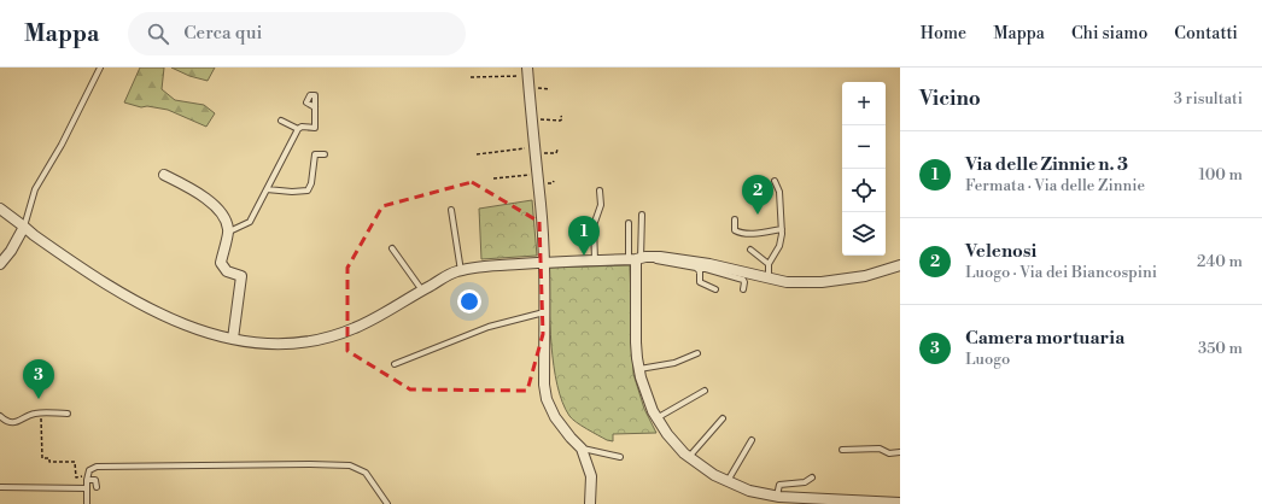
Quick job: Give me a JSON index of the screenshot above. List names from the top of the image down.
{
  "page": {
    "header": "Mappa",
    "search": "Cerca qui",
    "nav": [
      "Home",
      "Mappa",
      "Chi siamo",
      "Contatti"
    ],
    "heading": ["Vicino", "3 risultati"],
    "map_buttons": ["+", "−"],
    "list": [
      {
        "mark": "1",
        "name": "Via delle Zinnie n. 3",
        "note": "Fermata · Via delle Zinnie",
        "value": "100 m"
      },
      {
        "mark": "2",
        "name": "Velenosi",
        "note": "Luogo · Via dei Biancospini",
        "value": "240 m"
      },
      {
        "mark": "3",
        "name": "Camera mortuaria",
        "note": "Luogo",
        "value": "350 m"
      }
    ],
    "pins": ["2", "1", "3"]
  }
}
